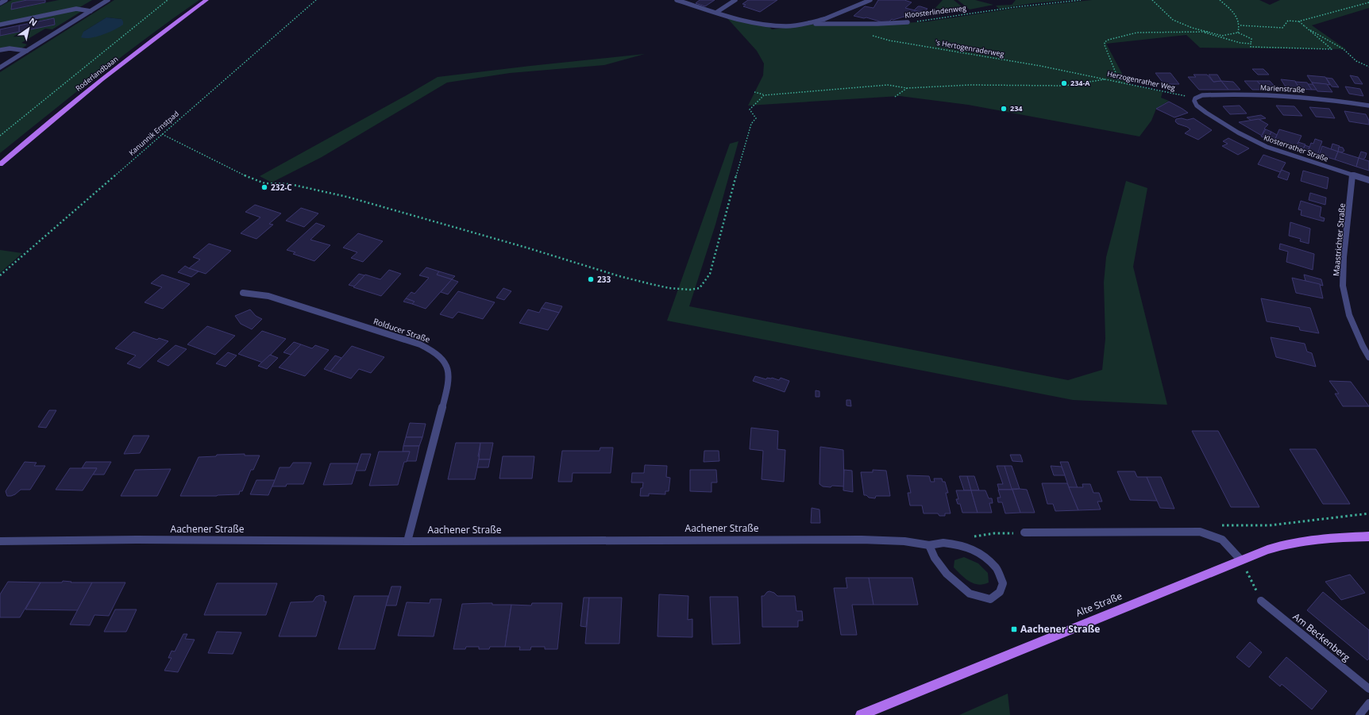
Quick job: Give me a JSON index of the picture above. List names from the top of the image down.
{
  "streets": {
    "main road": ["Roderlandbaan", "Alte Straße"],
    "street": [
      "Kloosterlindenweg",
      "Marienstraße",
      "Klosterrather Straße",
      "Maastrichter Straße",
      "Rolducer Straße",
      "Aachener Straße",
      "Am Beckenberg"
    ],
    "path": ["'s Hertogenraderweg", "Herzogenrather Weg", "Kanunnik Ernstpad"]
  },
  "crossings": [
    ["'s Hertogenraderweg", "Herzogenrather Weg"],
    ["Herzogenrather Weg", "Marienstraße"],
    ["Herzogenrather Weg", "Klosterrather Straße"],
    ["Marienstraße", "Klosterrather Straße"],
    ["Klosterrather Straße", "Maastrichter Straße"],
    ["Rolducer Straße", "Aachener Straße"]
  ],
  "places": {
    "other": [
      "234-A",
      "234",
      "232-C",
      "233"
    ],
    "transit": ["Aachener Straße"]
  },
  "north": "top right"
}
